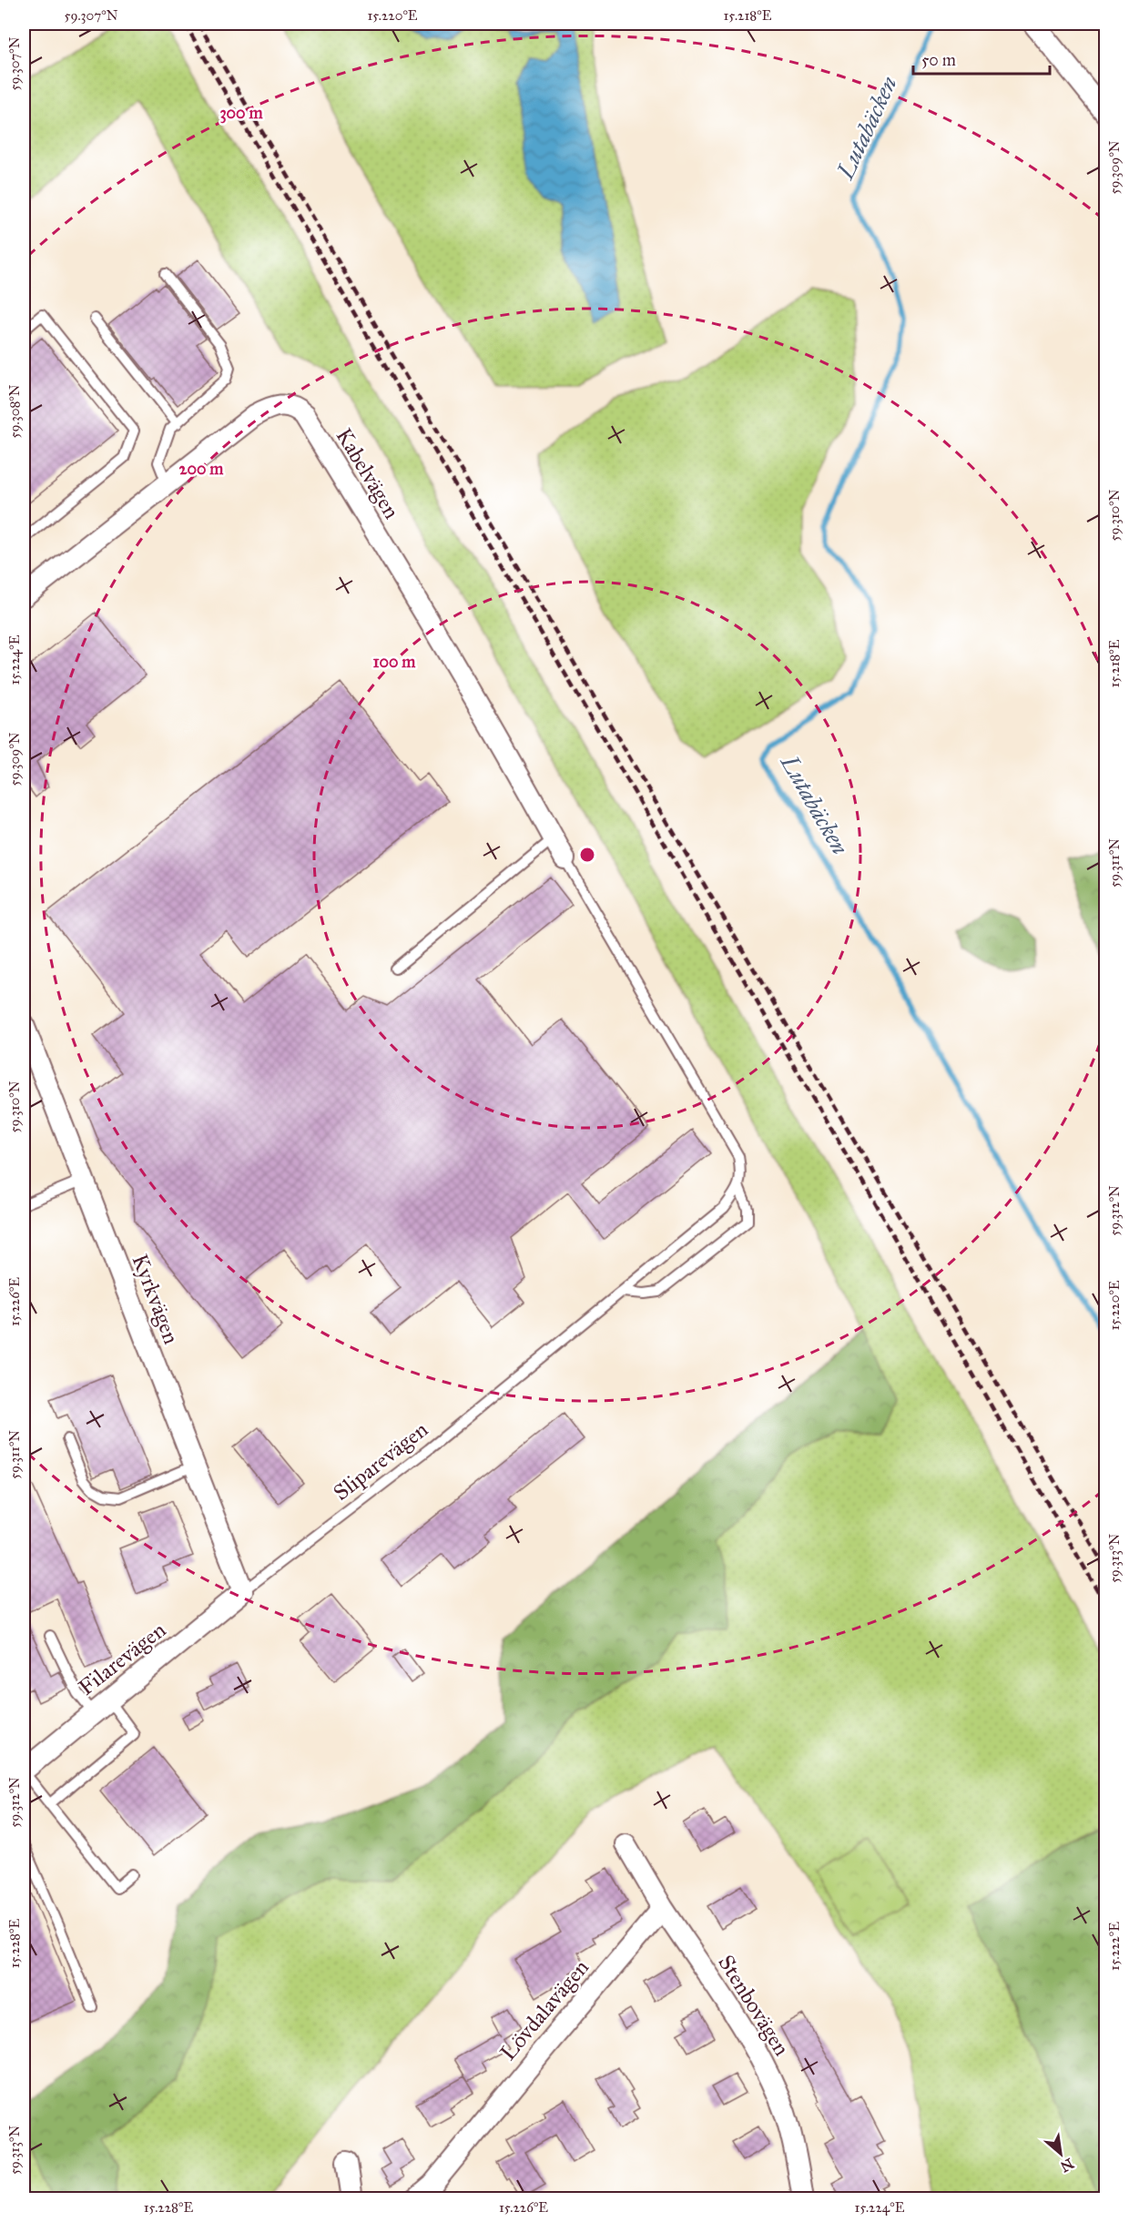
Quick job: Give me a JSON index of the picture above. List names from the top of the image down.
{
  "streets": {
    "street": [
      "Kabelvägen",
      "Kyrkvägen",
      "Filarevägen",
      "Stenbovägen",
      "Lövdalavägen"
    ],
    "lane": ["Sliparevägen"]
  },
  "crossings": [
    ["Kyrkvägen", "Sliparevägen"],
    ["Kyrkvägen", "Filarevägen"],
    ["Sliparevägen", "Filarevägen"],
    ["Stenbovägen", "Lövdalavägen"]
  ],
  "water": ["Lutabäcken"],
  "scale_bar": "50 m",
  "north": "bottom right",
  "coordinates": [
    "59.307°N",
    "15.220°E",
    "15.218°E",
    "59.309°N",
    "59.308°N",
    "59.310°N",
    "15.224°E",
    "59.311°N",
    "59.312°N",
    "15.226°E",
    "59.313°N",
    "15.228°E",
    "15.222°E"
  ],
  "rings": ["300 m", "200 m", "100 m"]
}
